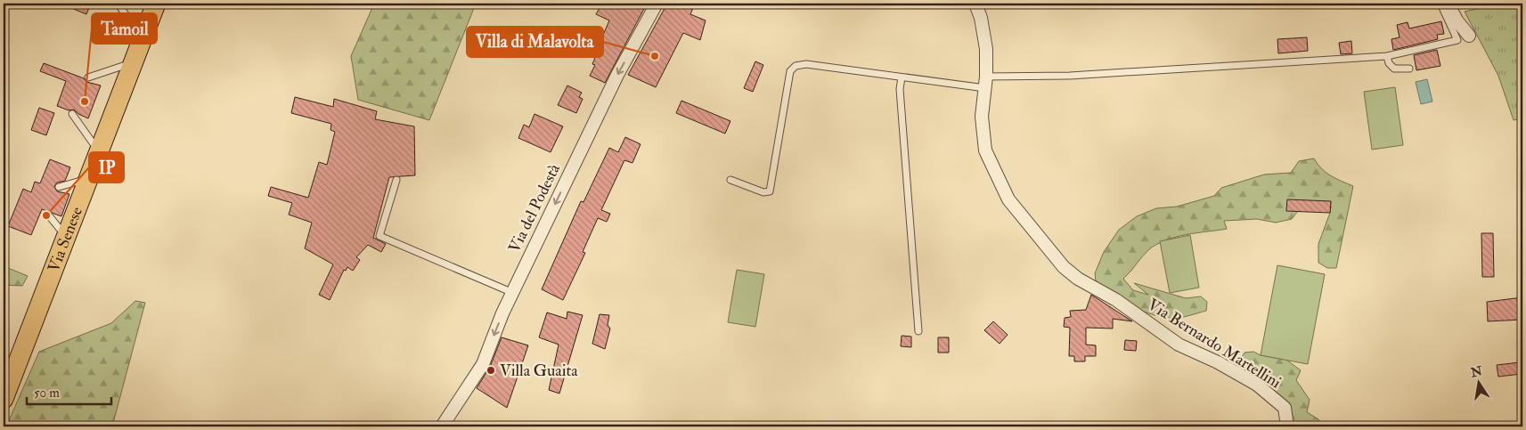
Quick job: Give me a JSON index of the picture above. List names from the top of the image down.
{
  "streets": {
    "main road": ["Via Senese"],
    "street": ["Via del Podestà", "Via Bernardo Martellini"]
  },
  "one_way": ["Via del Podestà"],
  "places": [
    "Villa di Malavolta",
    "Tamoil",
    "IP",
    "Villa Guaita"
  ],
  "scale_bar": "50 m",
  "north": "top"
}
